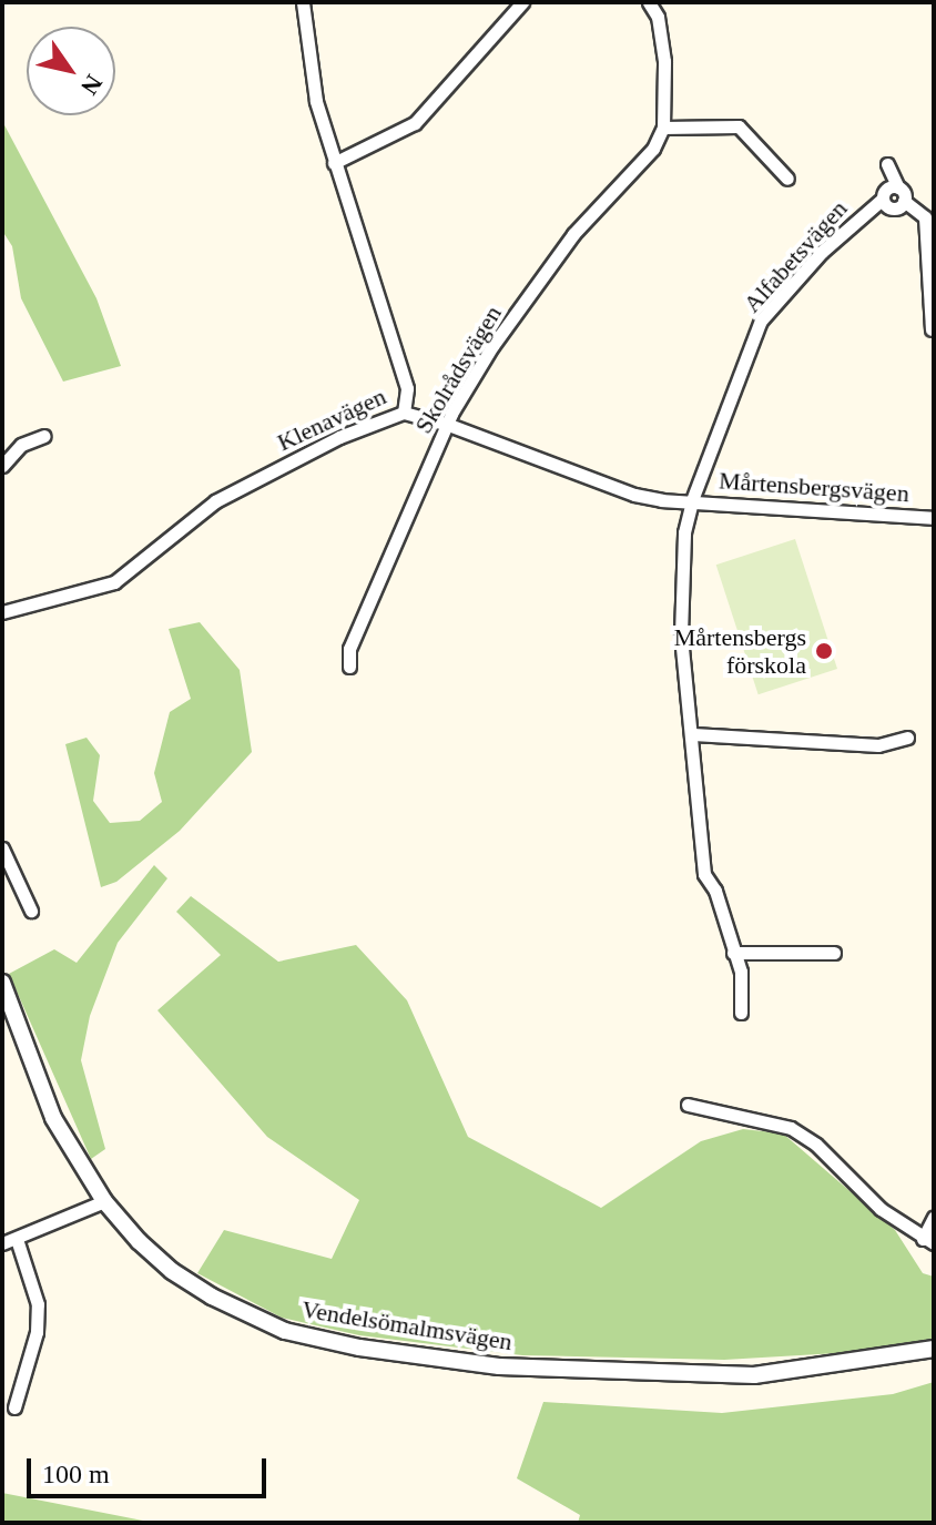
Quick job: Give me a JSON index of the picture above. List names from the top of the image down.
{
  "streets": {
    "street": [
      "Alfabetsvägen",
      "Skolrådsvägen",
      "Klenavägen",
      "Mårtensbergsvägen",
      "Vendelsömalmsvägen"
    ]
  },
  "crossings": [
    ["Alfabetsvägen", "Mårtensbergsvägen"],
    ["Skolrådsvägen", "Mårtensbergsvägen"],
    ["Klenavägen", "Mårtensbergsvägen"]
  ],
  "places": ["Mårtensbergs förskola"],
  "scale_bar": "100 m",
  "north": "bottom right"
}
